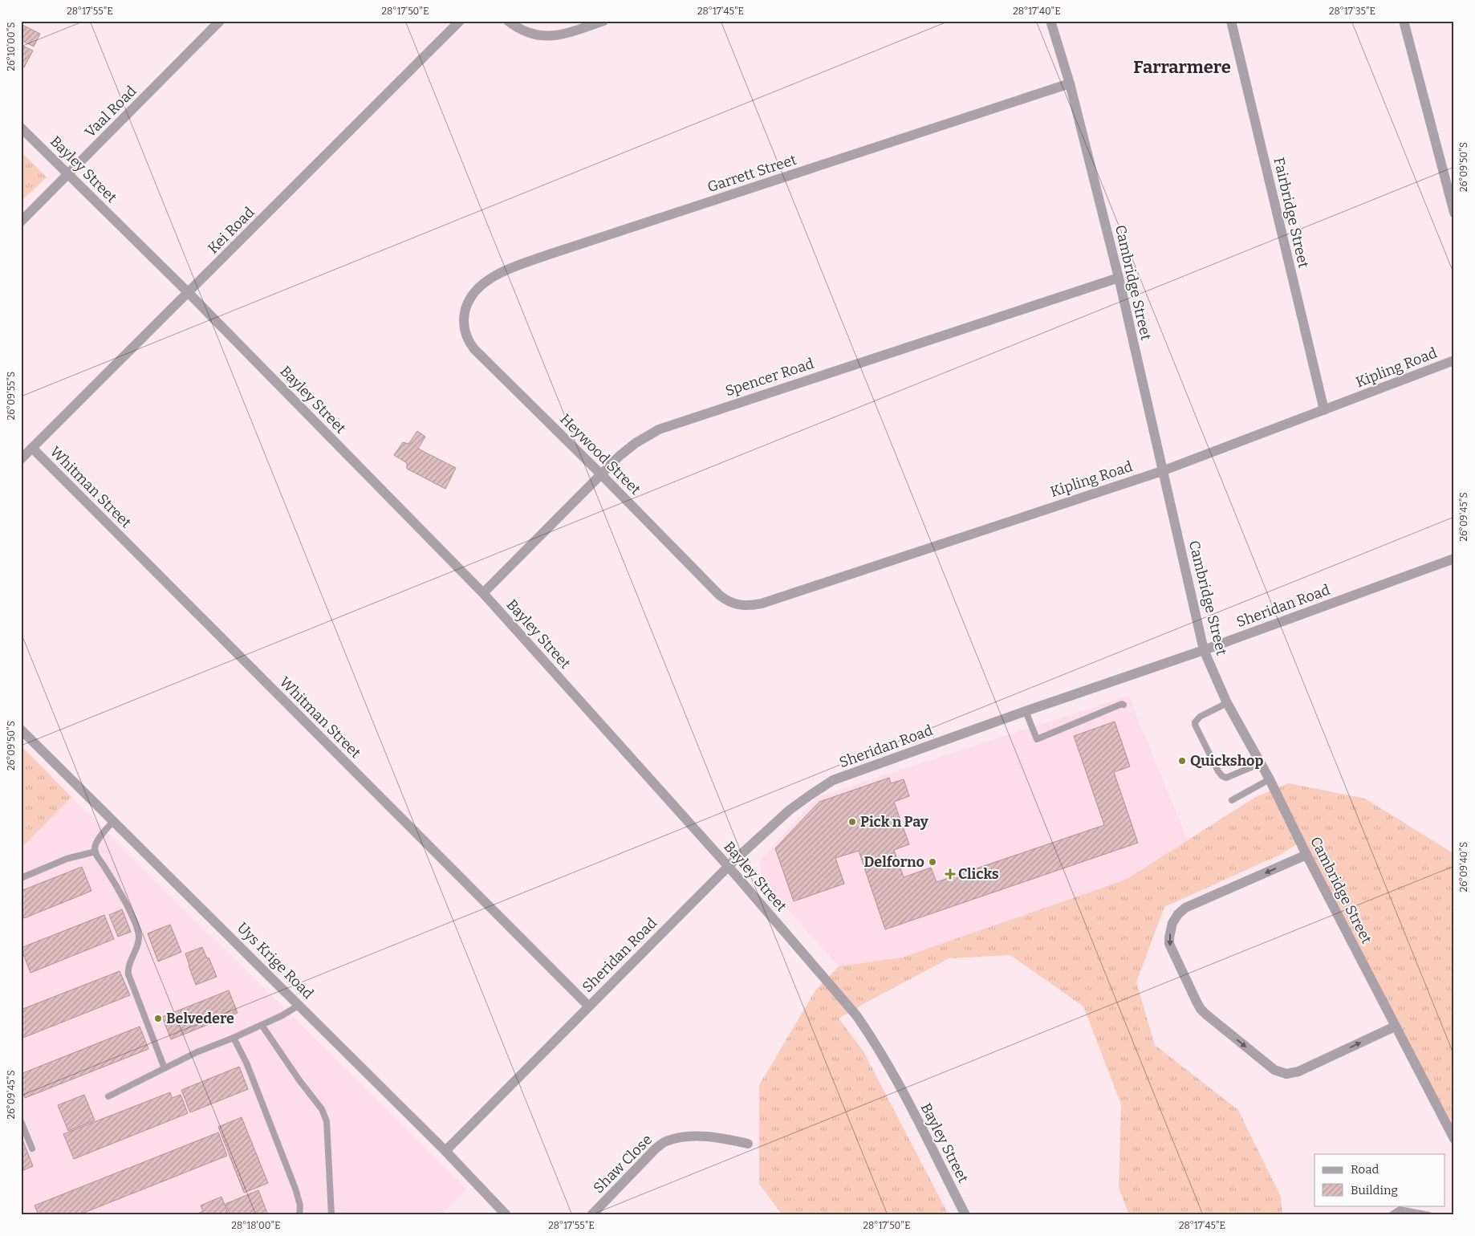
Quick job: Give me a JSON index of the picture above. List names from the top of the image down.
{
  "streets": {
    "street": [
      "Vaal Road",
      "Bayley Street",
      "Garrett Street",
      "Fairbridge Street",
      "Kei Road",
      "Cambridge Street",
      "Kipling Road",
      "Spencer Road",
      "Heywood Street",
      "Whitman Street",
      "Sheridan Road",
      "Uys Krige Road",
      "Shaw Close"
    ]
  },
  "crossings": [
    ["Vaal Road", "Bayley Street"],
    ["Bayley Street", "Kei Road"],
    ["Bayley Street", "Spencer Road"],
    ["Bayley Street", "Sheridan Road"],
    ["Garrett Street", "Cambridge Street"],
    ["Garrett Street", "Heywood Street"],
    ["Fairbridge Street", "Kipling Road"],
    ["Kei Road", "Whitman Street"],
    ["Cambridge Street", "Kipling Road"],
    ["Cambridge Street", "Spencer Road"],
    ["Cambridge Street", "Sheridan Road"],
    ["Kipling Road", "Heywood Street"],
    ["Spencer Road", "Heywood Street"],
    ["Whitman Street", "Sheridan Road"],
    ["Sheridan Road", "Uys Krige Road"]
  ],
  "districts": ["Farrarmere"],
  "places": {
    "other": [
      "Quickshop",
      "Pick n Pay",
      "Delforno",
      "Belvedere"
    ],
    "health": ["Clicks"]
  },
  "legend": ["Road", "Building"],
  "coordinates": [
    "28°17'55\"E",
    "28°17'50\"E",
    "28°17'45\"E",
    "28°17'40\"E",
    "28°17'35\"E",
    "26°10'00\"S",
    "26°09'50\"S",
    "26°09'55\"S",
    "26°09'45\"S",
    "26°09'40\"S",
    "28°18'00\"E"
  ]
}
